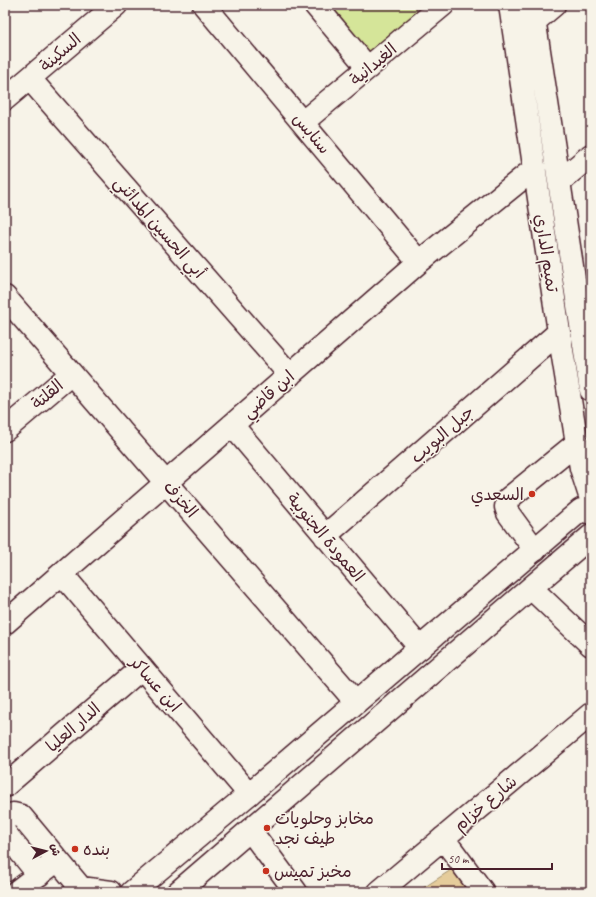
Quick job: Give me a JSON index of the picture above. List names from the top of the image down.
{
  "streets": {
    "street": [
      "السكينة",
      "الغيدانية",
      "سنابس",
      "أبي الحسين المدائني",
      "تميم الداري",
      "القلتة",
      "ابن قاضي",
      "جبل البويب",
      "الخزف",
      "العمودة الجنوبية",
      "ابن عساكر",
      "الدار العليا",
      "شارع خزام"
    ]
  },
  "crossings": [
    ["السكينة", "أبي الحسين المدائني"],
    ["الغيدانية", "سنابس"],
    ["سنابس", "ابن قاضي"],
    ["أبي الحسين المدائني", "ابن قاضي"],
    ["تميم الداري", "ابن قاضي"],
    ["تميم الداري", "جبل البويب"],
    ["القلتة", "الخزف"],
    ["ابن قاضي", "الخزف"],
    ["ابن قاضي", "العمودة الجنوبية"],
    ["ابن قاضي", "ابن عساكر"],
    ["جبل البويب", "العمودة الجنوبية"],
    ["ابن عساكر", "الدار العليا"]
  ],
  "places": [
    "السعدي",
    "مخابز وحلويات طيف نجد",
    "بنده",
    "مخبز تميس"
  ],
  "scale_bar": "50 m",
  "north": "right"
}
